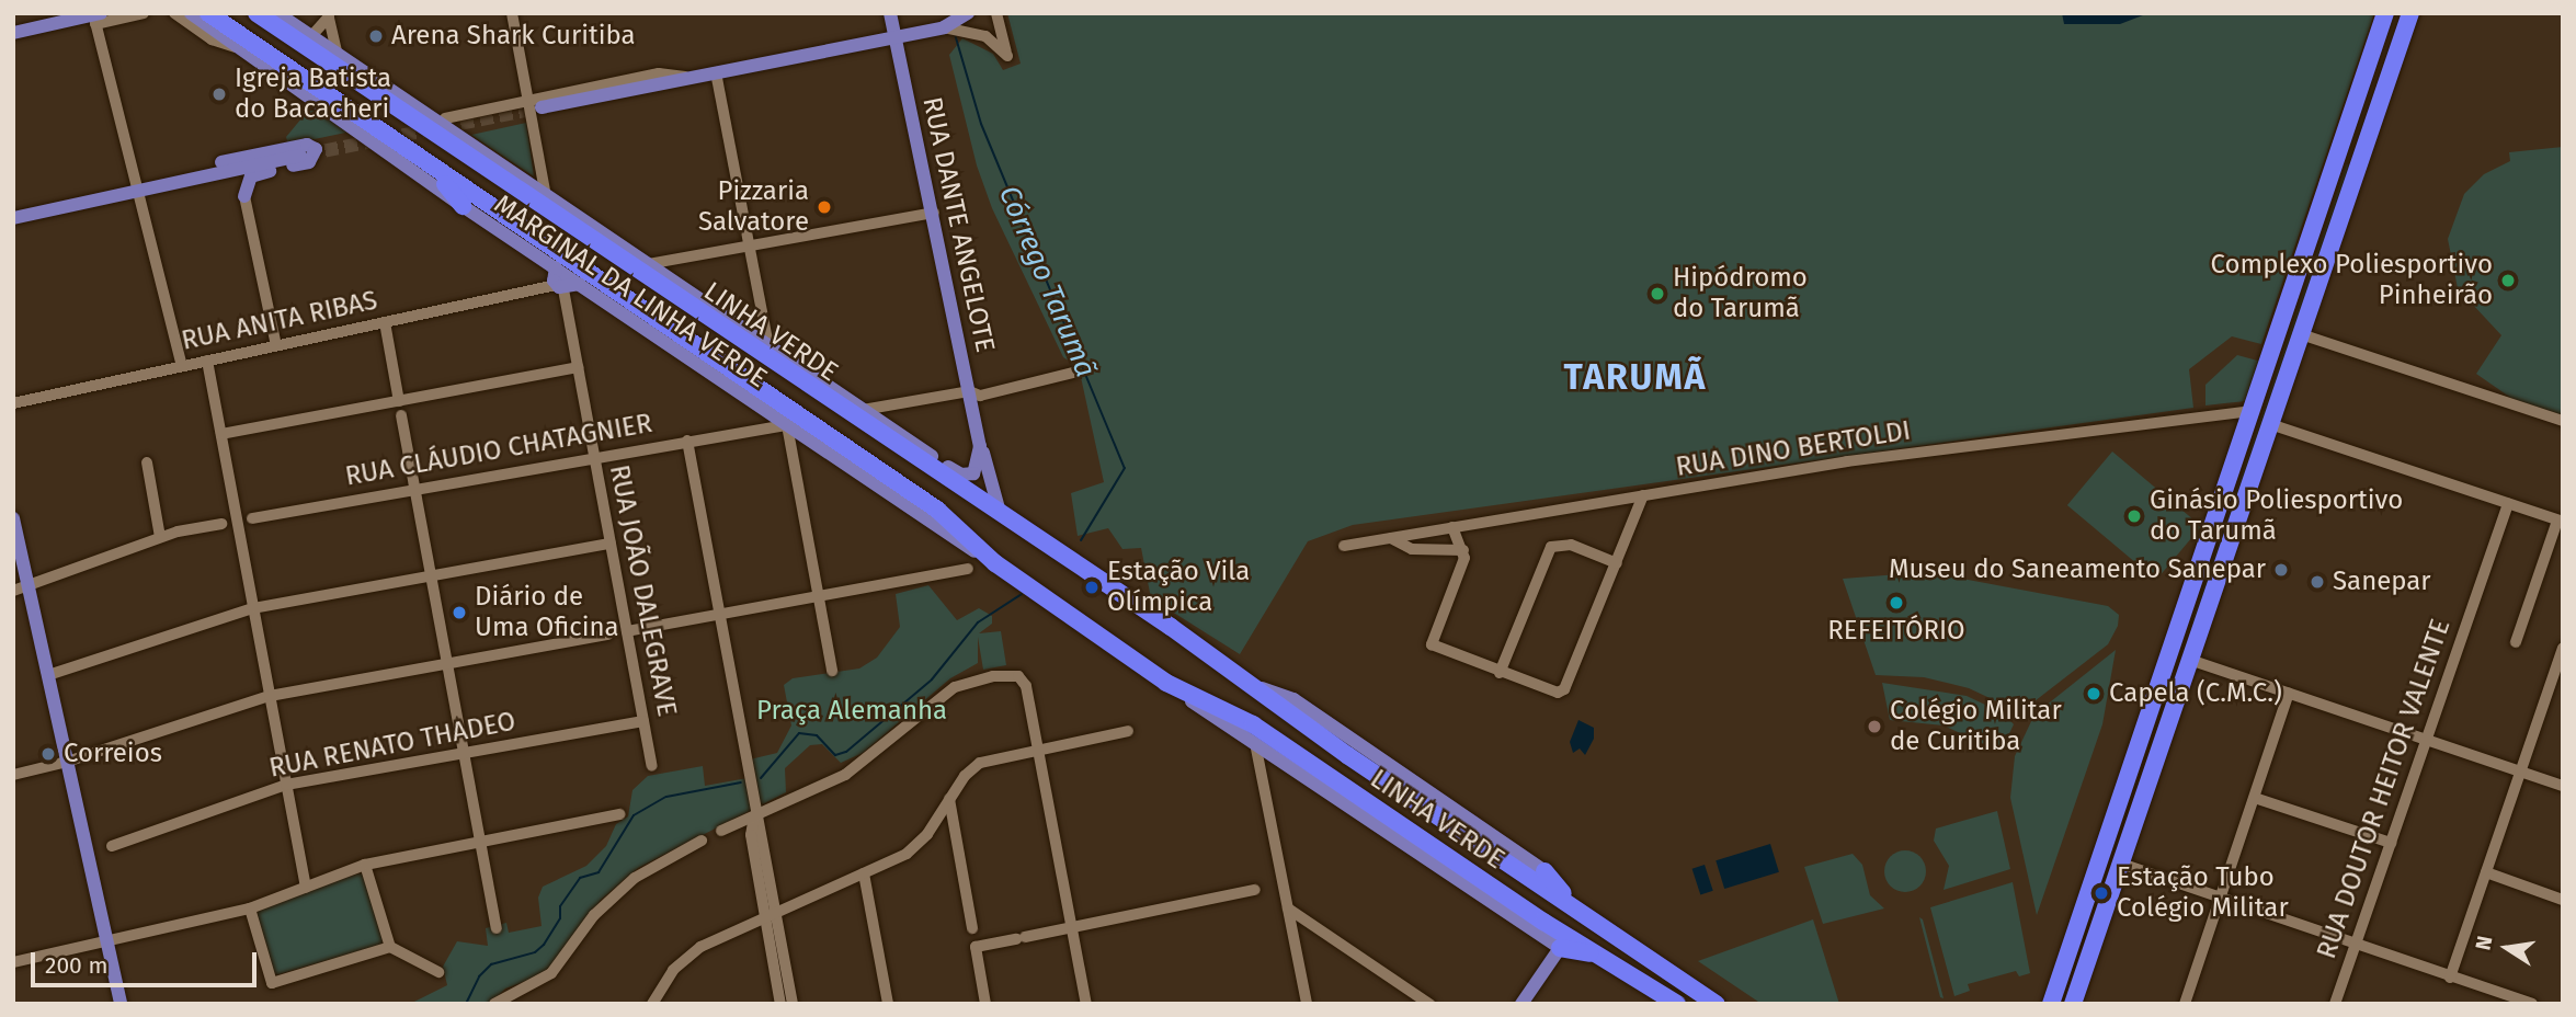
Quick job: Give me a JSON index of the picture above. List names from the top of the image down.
{
  "streets": {
    "highway": ["LINHA VERDE"],
    "main road": ["RUA DANTE ANGELOTE", "MARGINAL DA LINHA VERDE"],
    "street": [
      "RUA ANITA RIBAS",
      "RUA DINO BERTOLDI",
      "RUA CLÁUDIO CHATAGNIER",
      "RUA JOÃO DALEGRAVE",
      "RUA RENATO THADEO",
      "RUA DOUTOR HEITOR VALENTE"
    ]
  },
  "crossings": [
    ["RUA DANTE ANGELOTE", "MARGINAL DA LINHA VERDE"],
    ["MARGINAL DA LINHA VERDE", "LINHA VERDE"],
    ["MARGINAL DA LINHA VERDE", "RUA CLÁUDIO CHATAGNIER"],
    ["RUA ANITA RIBAS", "RUA JOÃO DALEGRAVE"],
    ["RUA CLÁUDIO CHATAGNIER", "RUA JOÃO DALEGRAVE"],
    ["RUA JOÃO DALEGRAVE", "RUA RENATO THADEO"]
  ],
  "districts": ["TARUMÃ"],
  "water": ["Córrego Tarumã"],
  "parks": ["Praça Alemanha"],
  "places": [
    "Arena Shark Curitiba",
    "Igreja Batista do Bacacheri",
    "Pizzaria Salvatore",
    "Complexo Poliesportivo Pinheirão",
    "Hipódromo do Tarumã",
    "Ginásio Poliesportivo do Tarumã",
    "Museu do Saneamento Sanepar",
    "Sanepar",
    "Estação Vila Olímpica",
    "REFEITÓRIO",
    "Diário de Uma Oficina",
    "Capela (C.M.C.)",
    "Colégio Militar de Curitiba",
    "Correios",
    "Estação Tubo Colégio Militar"
  ],
  "scale_bar": "200 m",
  "north": "left"
}
